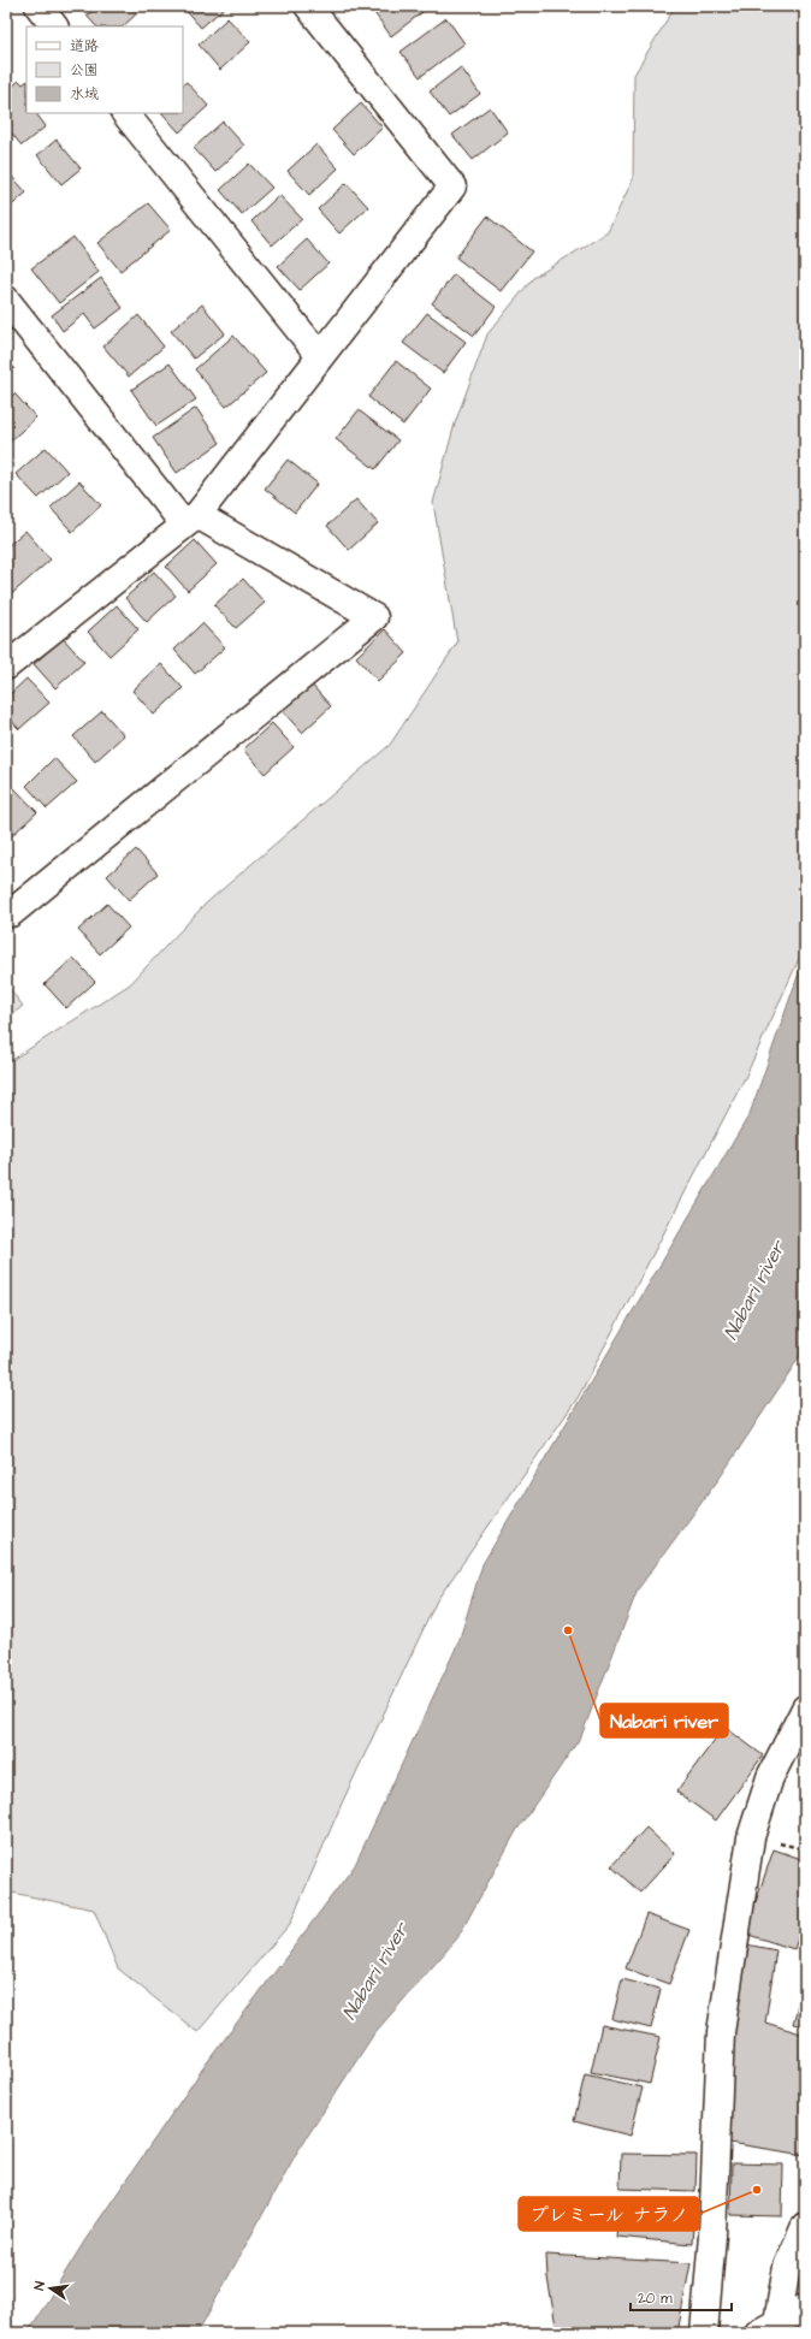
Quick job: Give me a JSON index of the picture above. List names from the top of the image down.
{
  "water": ["Nabari river"],
  "places": ["Nabari river", "プレミール ナラノ"],
  "legend": ["道路", "公園", "水域"],
  "scale_bar": "20 m",
  "north": "left"
}
